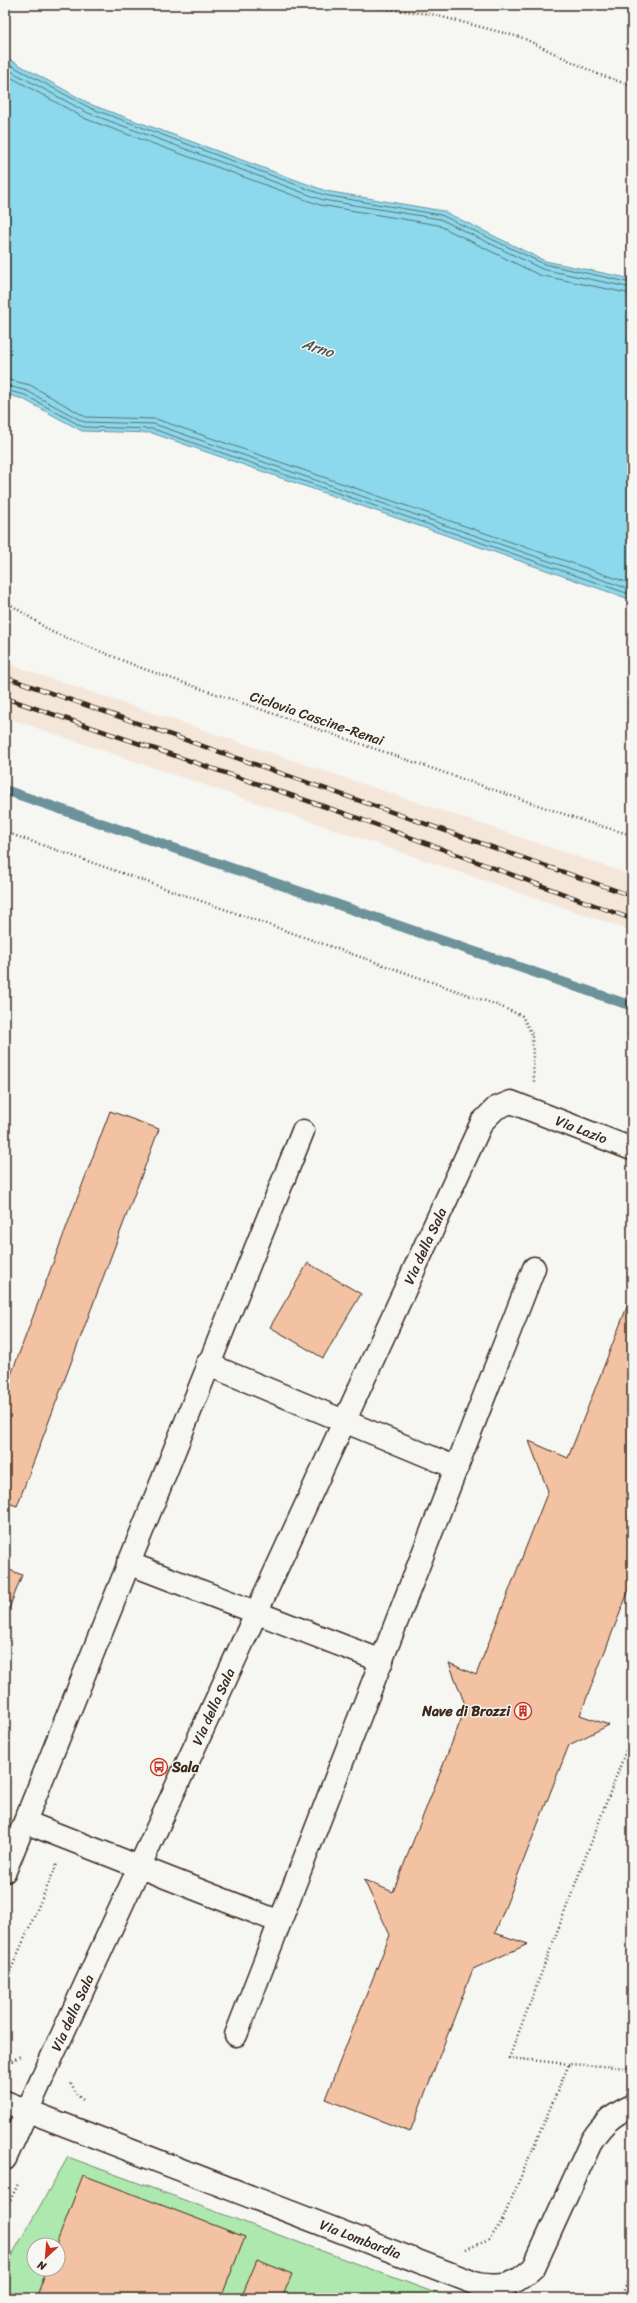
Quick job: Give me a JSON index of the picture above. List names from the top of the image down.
{
  "streets": {
    "street": ["Via Lazio", "Via della Sala", "Via Lombardia"],
    "path": ["Ciclovia Cascine-Renai"]
  },
  "crossings": [
    ["Via Lazio", "Via della Sala"],
    ["Via della Sala", "Via Lombardia"]
  ],
  "water": ["Arno"],
  "places": {
    "building": ["Nave di Brozzi"],
    "bus stop": ["Sala"]
  },
  "north": "bottom left"
}
